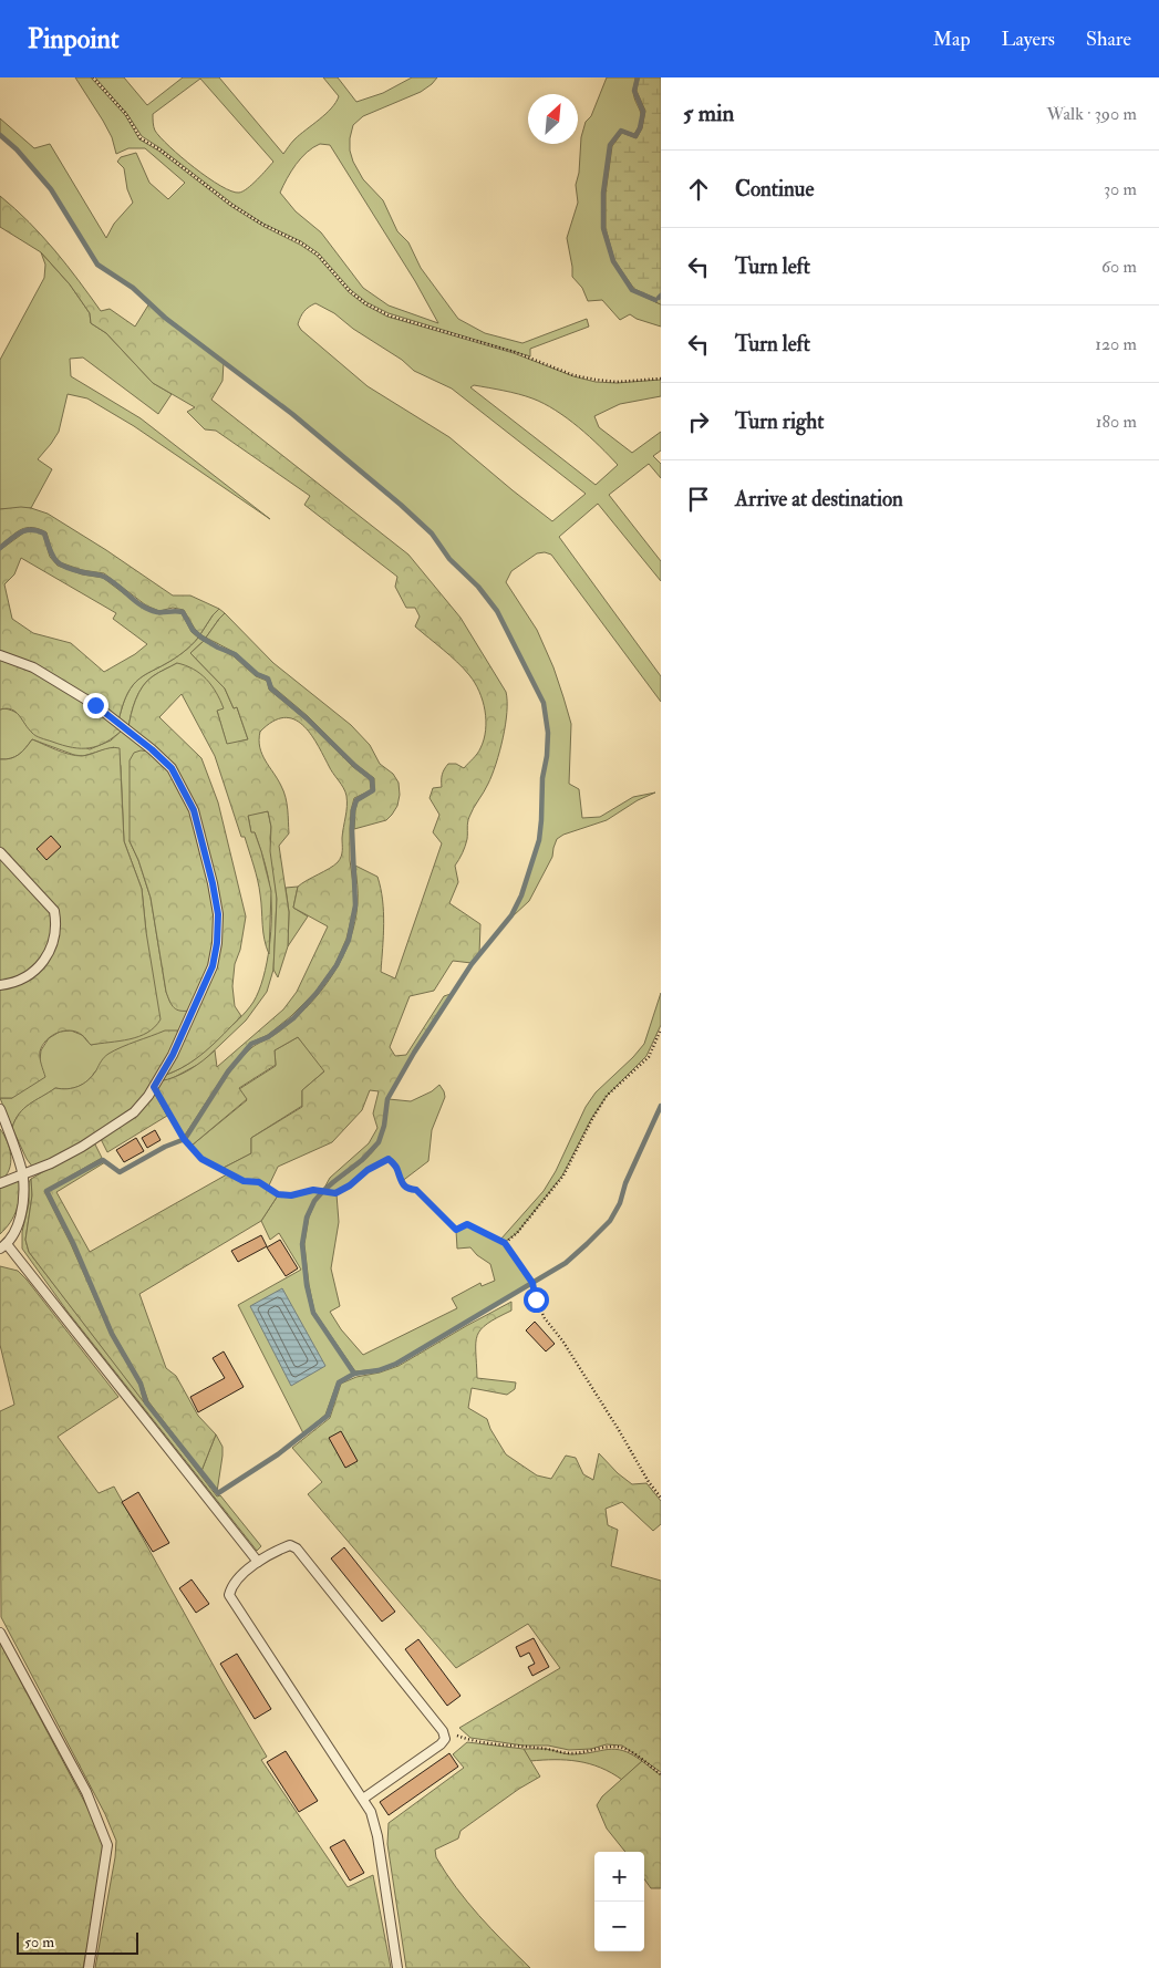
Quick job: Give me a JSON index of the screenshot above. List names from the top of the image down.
{
  "scale_bar": "50 m",
  "north": "top right",
  "page": {
    "header": "Pinpoint",
    "nav": ["Map", "Layers", "Share"],
    "heading": ["5 min", "Walk · 390 m"],
    "list": [
      ["Continue", "30 m"],
      ["Turn left", "60 m"],
      ["Turn left", "120 m"],
      ["Turn right", "180 m"],
      "Arrive at destination"
    ],
    "map_buttons": ["+", "−"],
    "scale": "50 m"
  }
}
